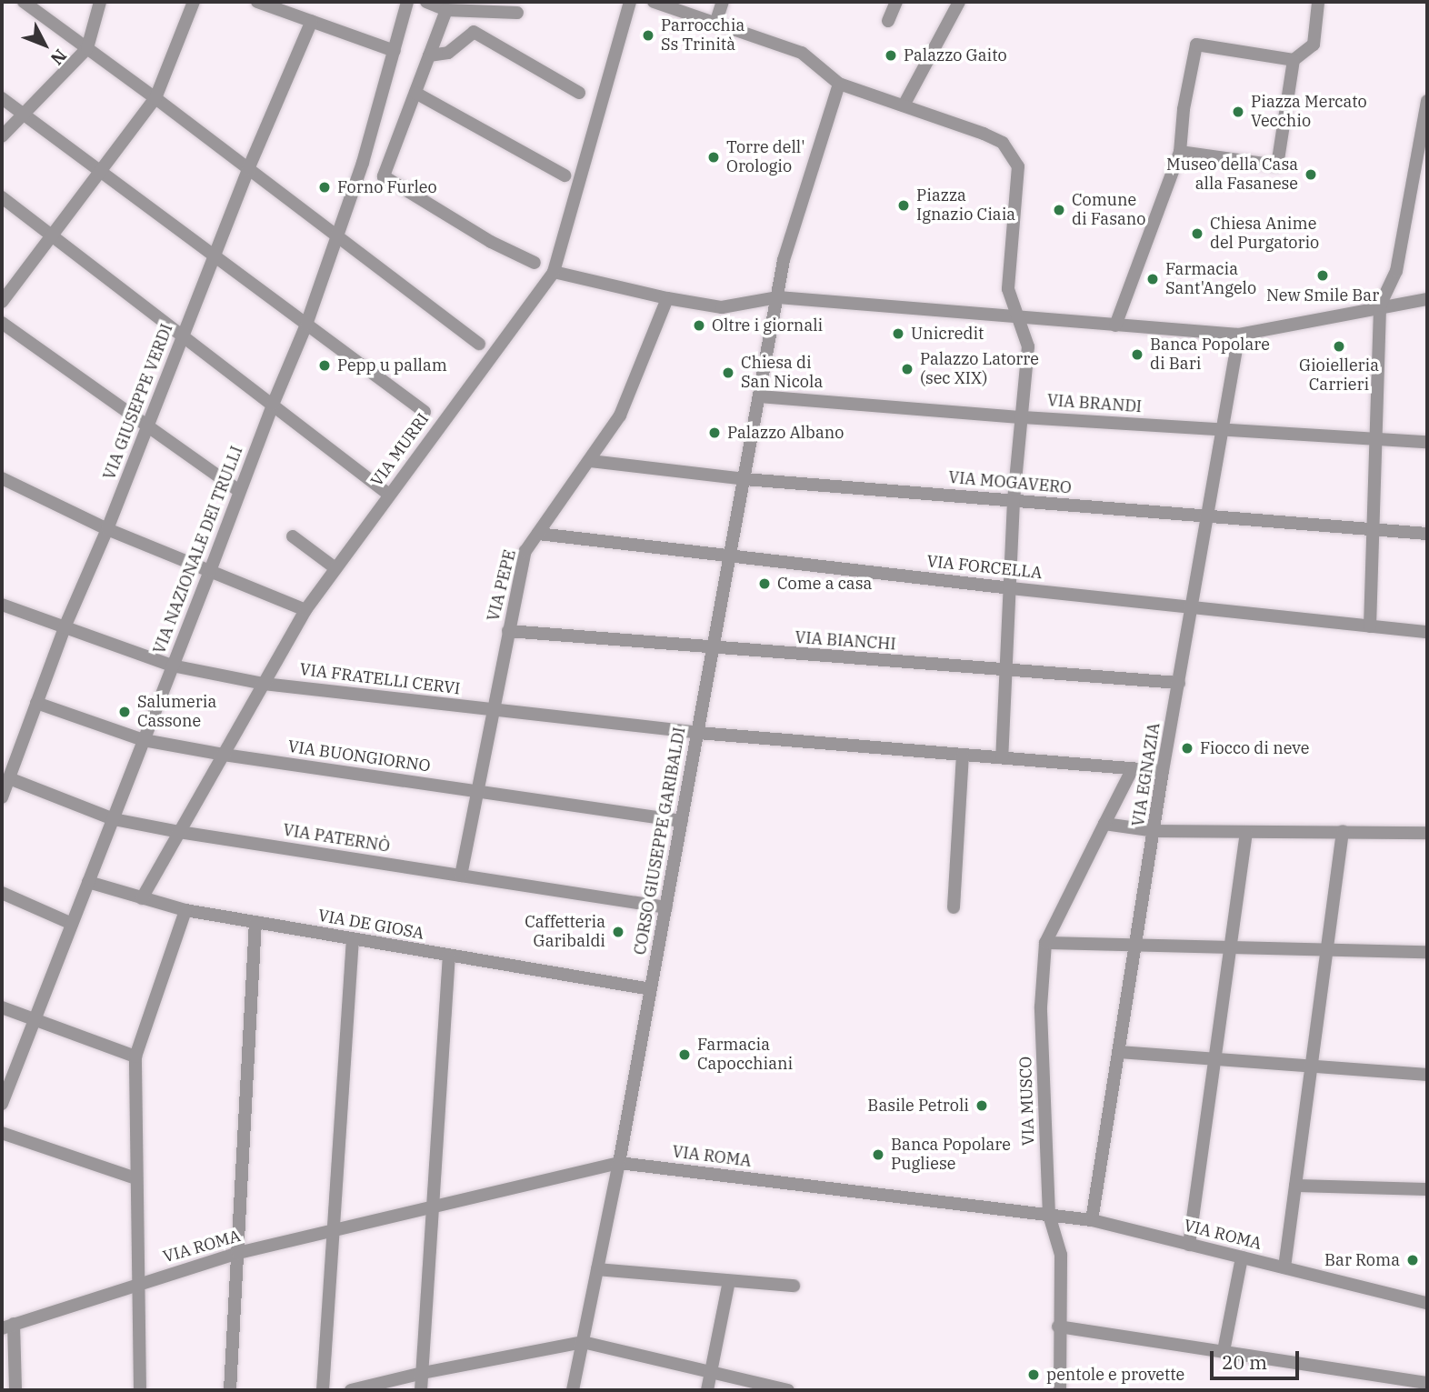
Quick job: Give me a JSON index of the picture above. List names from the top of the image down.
{
  "streets": {
    "street": [
      "VIA GIUSEPPE VERDI",
      "VIA BRANDI",
      "VIA MURRI",
      "VIA MOGAVERO",
      "VIA NAZIONALE DEI TRULLI",
      "VIA FORCELLA",
      "VIA PEPE",
      "VIA BIANCHI",
      "VIA FRATELLI CERVI",
      "VIA BUONGIORNO",
      "VIA EGNAZIA",
      "VIA PATERNÒ",
      "CORSO GIUSEPPE GARIBALDI",
      "VIA DE GIOSA",
      "VIA MUSCO",
      "VIA ROMA"
    ]
  },
  "crossings": [
    ["VIA GIUSEPPE VERDI", "VIA FRATELLI CERVI"],
    ["VIA GIUSEPPE VERDI", "VIA BUONGIORNO"],
    ["VIA GIUSEPPE VERDI", "VIA PATERNÒ"],
    ["VIA BRANDI", "VIA EGNAZIA"],
    ["VIA BRANDI", "CORSO GIUSEPPE GARIBALDI"],
    ["VIA MURRI", "VIA FRATELLI CERVI"],
    ["VIA MURRI", "VIA BUONGIORNO"],
    ["VIA MURRI", "VIA PATERNÒ"],
    ["VIA MURRI", "VIA DE GIOSA"],
    ["VIA MOGAVERO", "VIA PEPE"],
    ["VIA MOGAVERO", "VIA EGNAZIA"],
    ["VIA MOGAVERO", "CORSO GIUSEPPE GARIBALDI"],
    ["VIA NAZIONALE DEI TRULLI", "VIA FRATELLI CERVI"],
    ["VIA NAZIONALE DEI TRULLI", "VIA BUONGIORNO"],
    ["VIA NAZIONALE DEI TRULLI", "VIA PATERNÒ"],
    ["VIA NAZIONALE DEI TRULLI", "VIA DE GIOSA"],
    ["VIA FORCELLA", "VIA PEPE"],
    ["VIA FORCELLA", "VIA EGNAZIA"],
    ["VIA FORCELLA", "CORSO GIUSEPPE GARIBALDI"],
    ["VIA PEPE", "VIA BIANCHI"],
    ["VIA PEPE", "VIA FRATELLI CERVI"],
    ["VIA PEPE", "VIA BUONGIORNO"],
    ["VIA PEPE", "VIA PATERNÒ"],
    ["VIA BIANCHI", "VIA EGNAZIA"],
    ["VIA BIANCHI", "CORSO GIUSEPPE GARIBALDI"],
    ["VIA FRATELLI CERVI", "VIA EGNAZIA"],
    ["VIA FRATELLI CERVI", "CORSO GIUSEPPE GARIBALDI"],
    ["VIA FRATELLI CERVI", "VIA MUSCO"],
    ["VIA BUONGIORNO", "CORSO GIUSEPPE GARIBALDI"],
    ["VIA EGNAZIA", "VIA ROMA"],
    ["VIA PATERNÒ", "CORSO GIUSEPPE GARIBALDI"],
    ["CORSO GIUSEPPE GARIBALDI", "VIA DE GIOSA"],
    ["CORSO GIUSEPPE GARIBALDI", "VIA ROMA"],
    ["VIA MUSCO", "VIA ROMA"]
  ],
  "places": [
    "Parrocchia Ss Trinità",
    "Palazzo Gaito",
    "Piazza Mercato Vecchio",
    "Torre dell' Orologio",
    "Museo della Casa alla Fasanese",
    "Forno Furleo",
    "Piazza Ignazio Ciaia",
    "Comune di Fasano",
    "Chiesa Anime del Purgatorio",
    "New Smile Bar",
    "Farmacia Sant'Angelo",
    "Oltre i giornali",
    "Unicredit",
    "Gioielleria Carrieri",
    "Banca Popolare di Bari",
    "Pepp u pallam",
    "Palazzo Latorre (sec XIX)",
    "Chiesa di San Nicola",
    "Palazzo Albano",
    "Come a casa",
    "Salumeria Cassone",
    "Fiocco di neve",
    "Caffetteria Garibaldi",
    "Farmacia Capocchiani",
    "Basile Petroli",
    "Banca Popolare Pugliese",
    "Bar Roma",
    "pentole e provette"
  ],
  "scale_bar": "20 m",
  "north": "bottom right"
}
